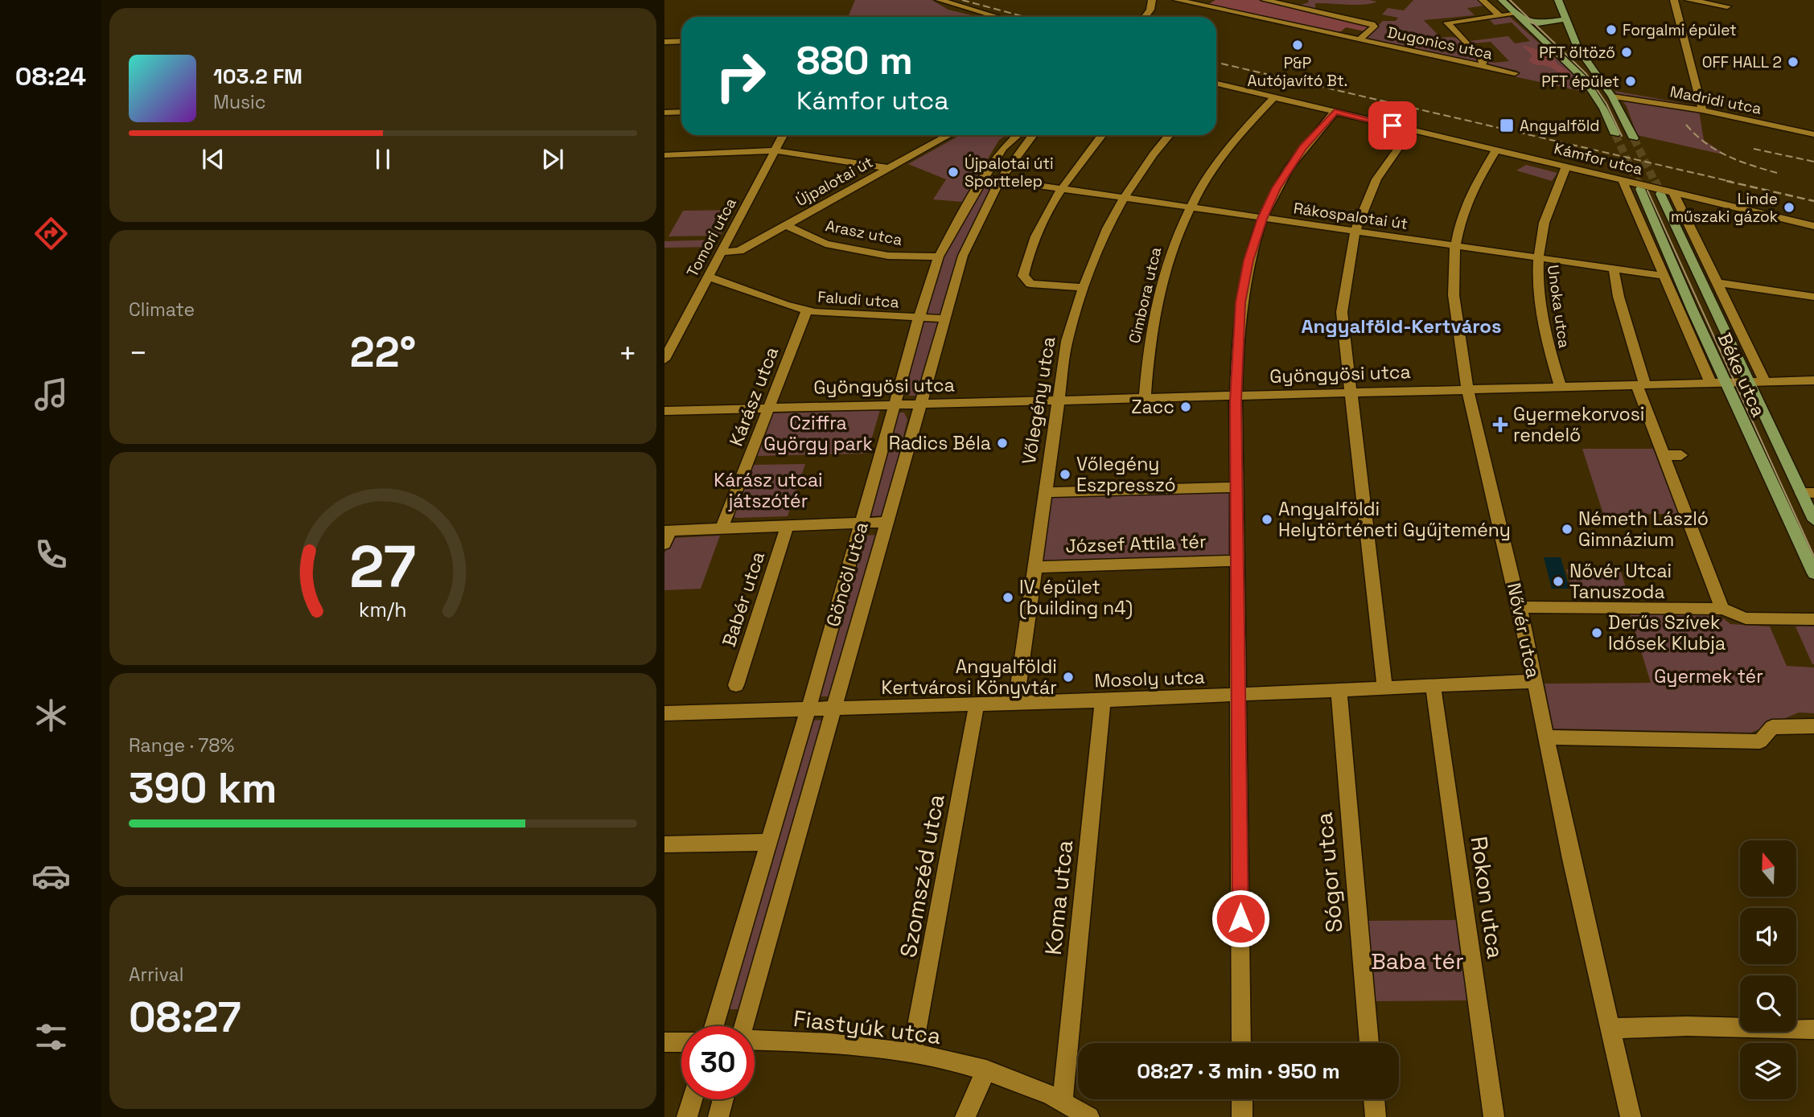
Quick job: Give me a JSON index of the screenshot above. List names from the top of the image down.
{
  "streets": {
    "main road": ["Béke utca"],
    "street": [
      "Dugonics utca",
      "Madridi utca",
      "Kámfor utca",
      "Újpalotai út",
      "Rákospalotai út",
      "Arasz utca",
      "Tomori utca",
      "Cimbora utca",
      "Faludi utca",
      "Unoka utca",
      "Gyöngyösi utca",
      "Kárász utca",
      "Vőlegény utca",
      "József Attila tér",
      "Göncöl utca",
      "Babér utca",
      "Nővér utca",
      "Mosoly utca",
      "Sógor utca",
      "Szomszéd utca",
      "Koma utca",
      "Rokon utca",
      "Fiastyúk utca"
    ]
  },
  "crossings": [
    ["Kámfor utca", "Cimbora utca"],
    ["Kámfor utca", "Unoka utca"],
    ["Kámfor utca", "Béke utca"],
    ["Kámfor utca", "Nővér utca"],
    ["Újpalotai út", "Arasz utca"],
    ["Újpalotai út", "Tomori utca"],
    ["Rákospalotai út", "Cimbora utca"],
    ["Rákospalotai út", "Unoka utca"],
    ["Rákospalotai út", "Béke utca"],
    ["Rákospalotai út", "Vőlegény utca"],
    ["Rákospalotai út", "Göncöl utca"],
    ["Rákospalotai út", "Nővér utca"],
    ["Arasz utca", "Göncöl utca"],
    ["Tomori utca", "Faludi utca"],
    ["Cimbora utca", "Gyöngyösi utca"],
    ["Faludi utca", "Kárász utca"],
    ["Faludi utca", "Göncöl utca"],
    ["Unoka utca", "Gyöngyösi utca"],
    ["Gyöngyösi utca", "Béke utca"],
    ["Gyöngyösi utca", "Kárász utca"],
    ["Gyöngyösi utca", "Vőlegény utca"],
    ["Gyöngyösi utca", "Göncöl utca"],
    ["Gyöngyösi utca", "Nővér utca"],
    ["Kárász utca", "Babér utca"],
    ["Vőlegény utca", "József Attila tér"],
    ["Vőlegény utca", "Mosoly utca"],
    ["Göncöl utca", "Babér utca"],
    ["Göncöl utca", "Mosoly utca"],
    ["Nővér utca", "Mosoly utca"],
    ["Mosoly utca", "Sógor utca"],
    ["Mosoly utca", "Szomszéd utca"],
    ["Mosoly utca", "Koma utca"],
    ["Mosoly utca", "Rokon utca"],
    ["Szomszéd utca", "Fiastyúk utca"],
    ["Koma utca", "Fiastyúk utca"]
  ],
  "districts": ["Angyalföld-Kertváros"],
  "parks": [
    "Cziffra György park",
    "Kárász utcai játszótér",
    "Gyermek tér",
    "Baba tér"
  ],
  "places": {
    "other": [
      "Forgalmi épület",
      "P&P Autójavító Bt.",
      "PFT öltöző",
      "OFF HALL 2",
      "PFT épület",
      "Újpalotai úti Sporttelep",
      "Linde műszaki gázok",
      "Zacc",
      "Radics Béla",
      "Vőlegény Eszpresszó",
      "Angyalföldi Helytörténeti Gyűjtemény",
      "Németh László Gimnázium",
      "Nővér Utcai Tanuszoda",
      "IV. épület (building n4)",
      "Derűs Szívek Idősek Klubja",
      "Angyalföldi Kertvárosi Könyvtár"
    ],
    "transit": ["Angyalföld"],
    "health": ["Gyermekorvosi rendelő"]
  },
  "north": "top",
  "page": {
    "tabs": "08:24",
    "turn": ["880 m", "Kámfor utca"],
    "song": ["103.2 FM", "Music"],
    "tile": [
      "Climate",
      ["Range · 78%", "390 km"],
      ["Arrival", "08:27"]
    ],
    "heat": ["−", "22°", "+"],
    "limit": "30",
    "trip": "08:27 · 3 min · 950 m",
    "gauge": ["27", "km/h"]
  }
}
